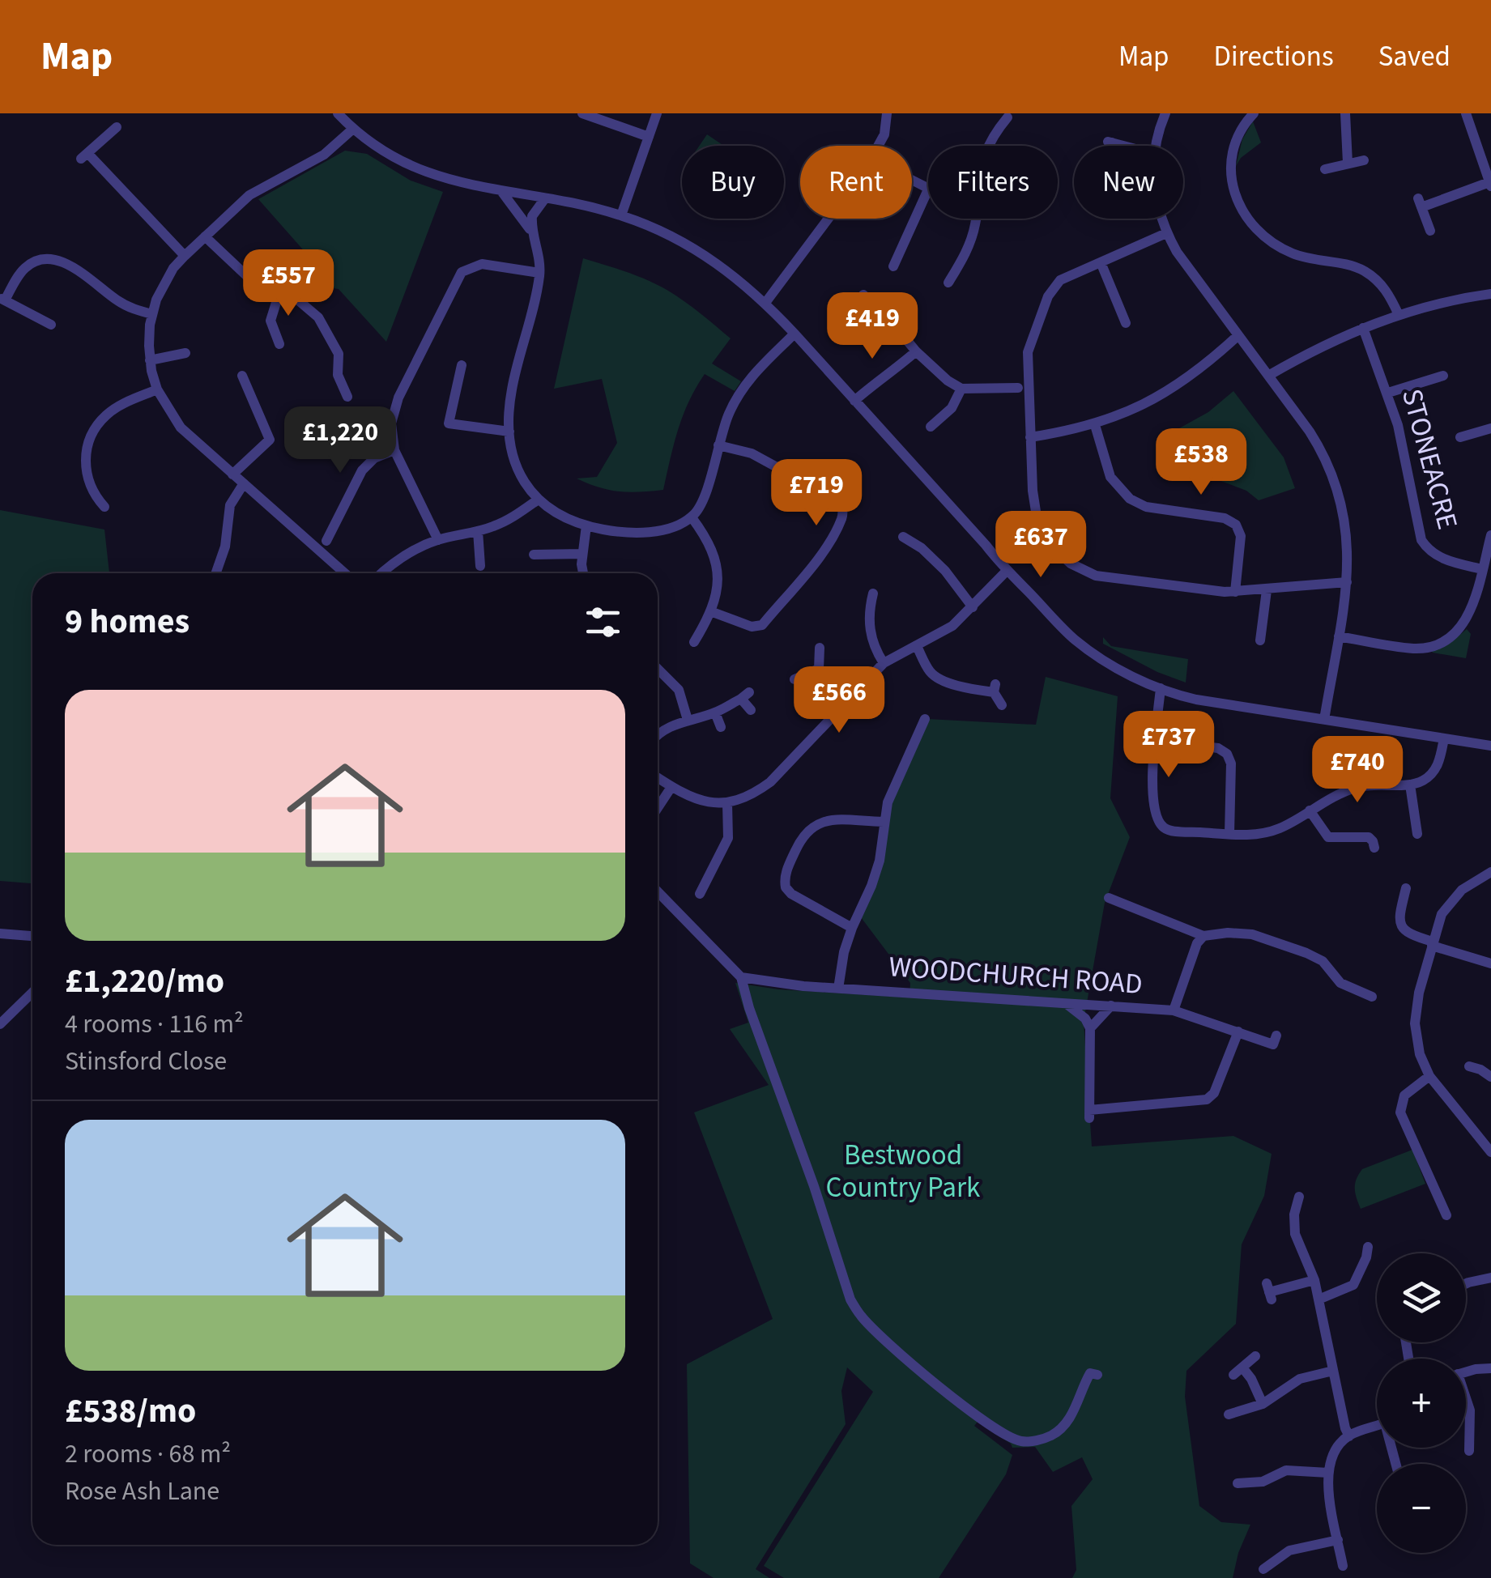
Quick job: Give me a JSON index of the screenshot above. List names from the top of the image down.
{
  "streets": {
    "street": ["STONEACRE", "WOODCHURCH ROAD"]
  },
  "parks": ["Bestwood Country Park"],
  "page": {
    "header": "Map",
    "nav": ["Map", "Directions", "Saved"],
    "chip": [
      "Buy",
      "Rent",
      "Filters",
      "New"
    ],
    "price": [
      "£557",
      "£419",
      "£1,220",
      "£538",
      "£719",
      "£637",
      "£566",
      "£737",
      "£740"
    ],
    "heading": "9 homes",
    "list": [
      {
        "name": "£1,220/mo",
        "note": "4 rooms · 116 m² · Stinsford Close"
      },
      {
        "name": "£538/mo",
        "note": "2 rooms · 68 m² · Rose Ash Lane"
      }
    ],
    "map_buttons": ["+", "−"]
  }
}
